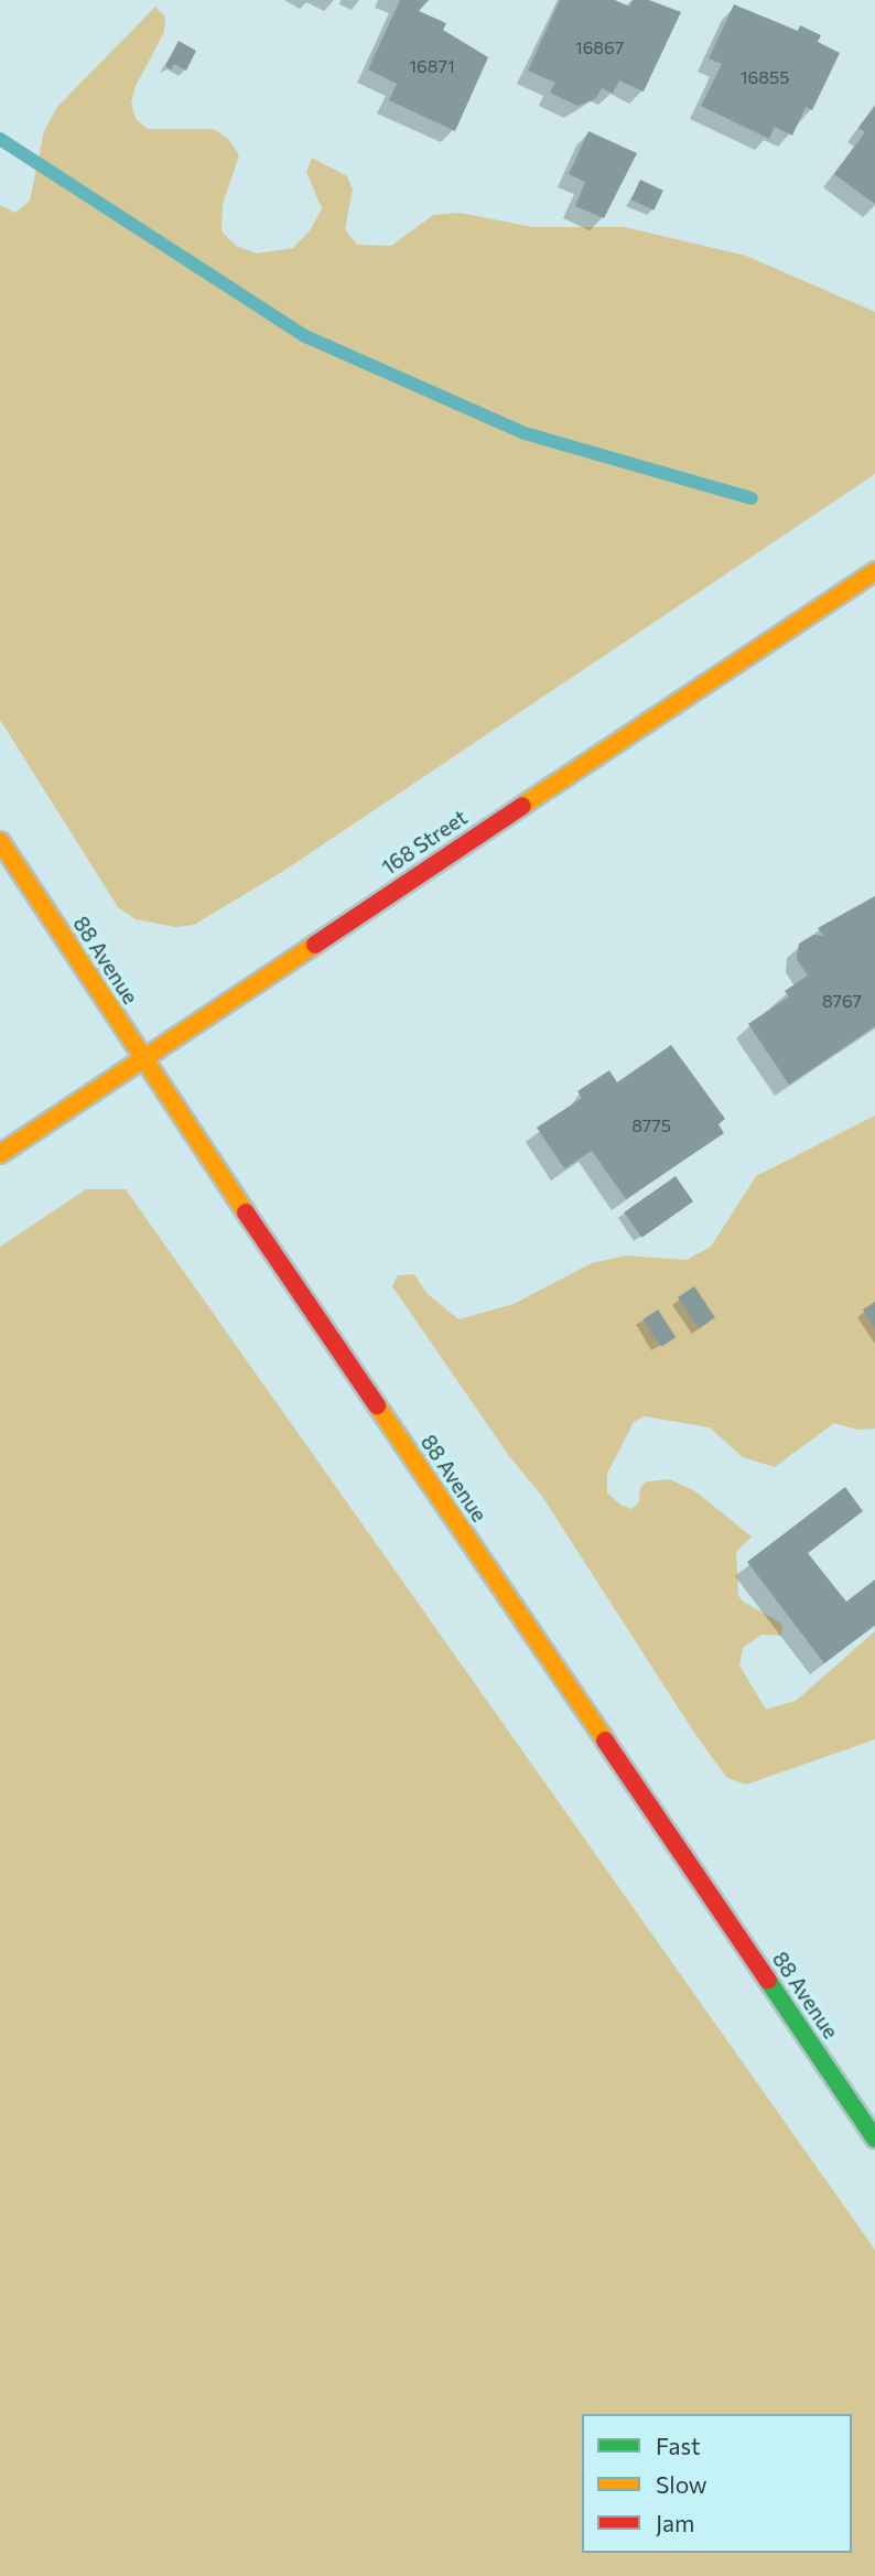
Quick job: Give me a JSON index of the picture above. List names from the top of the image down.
{
  "streets": {
    "main road": ["168 Street", "88 Avenue"]
  },
  "crossings": [
    ["168 Street", "88 Avenue"]
  ],
  "house_numbers": [
    "16867",
    "16871",
    "16855",
    "8767",
    "8775"
  ],
  "legend": ["Fast", "Slow", "Jam"]
}
